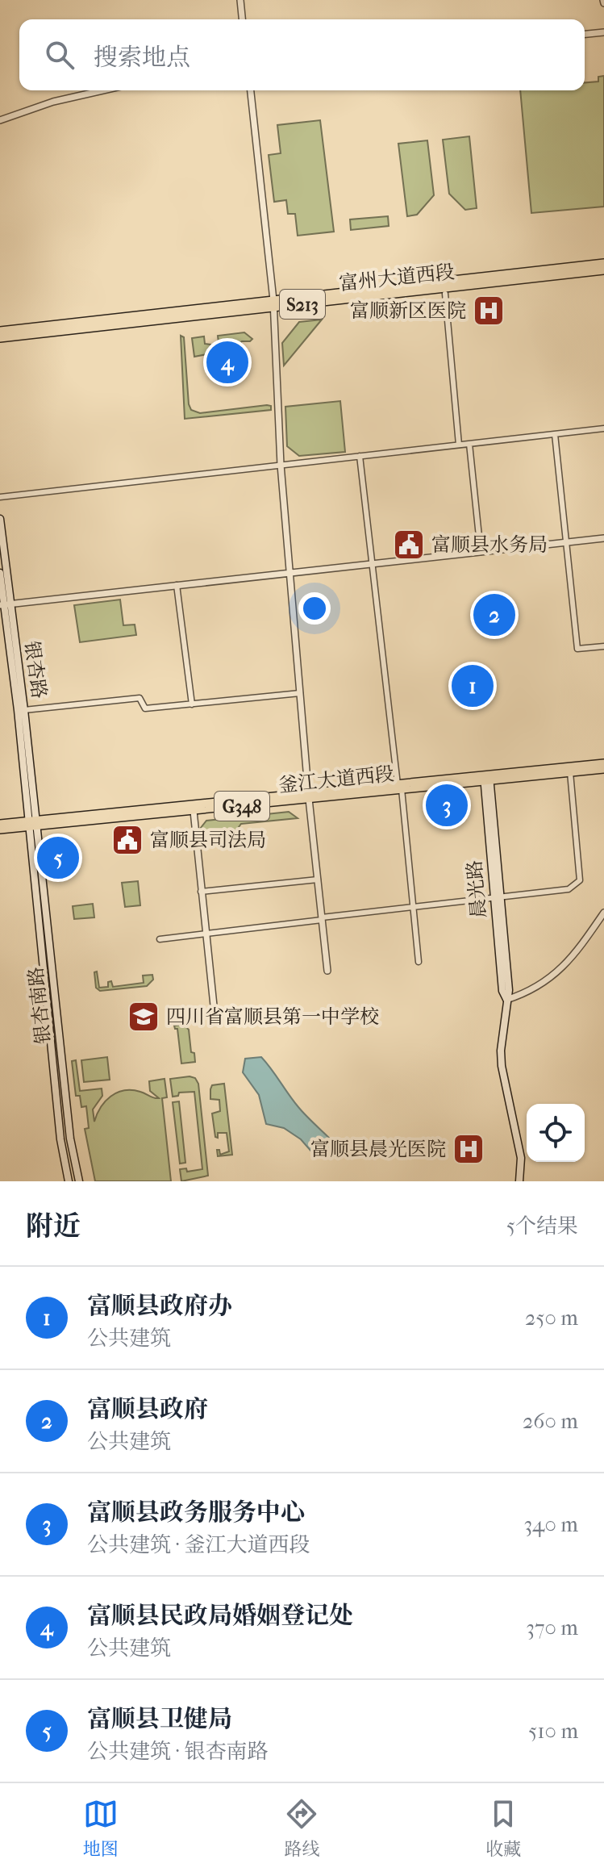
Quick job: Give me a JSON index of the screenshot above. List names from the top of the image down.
{
  "streets": {
    "main road": [
      "富州大道西段",
      "S213",
      "银杏路",
      "釜江大道西段",
      "G348",
      "晨光路",
      "银杏南路"
    ]
  },
  "crossings": [
    ["银杏路", "釜江大道西段"],
    ["银杏路", "银杏南路"],
    ["釜江大道西段", "G348"],
    ["釜江大道西段", "晨光路"],
    ["釜江大道西段", "银杏南路"],
    ["G348", "晨光路"]
  ],
  "places": {
    "hospital": ["富顺新区医院", "富顺县晨光医院"],
    "public building": ["富顺县水务局", "富顺县司法局"],
    "school or university": ["四川省富顺县第一中学校"]
  },
  "page": {
    "search": "搜索地点",
    "pins": [
      "4",
      "2",
      "1",
      "3",
      "5"
    ],
    "heading": ["附近", "5个结果"],
    "list": [
      {
        "mark": "1",
        "name": "富顺县政府办",
        "note": "公共建筑",
        "value": "250 m"
      },
      {
        "mark": "2",
        "name": "富顺县政府",
        "note": "公共建筑",
        "value": "260 m"
      },
      {
        "mark": "3",
        "name": "富顺县政务服务中心",
        "note": "公共建筑 · 釜江大道西段",
        "value": "340 m"
      },
      {
        "mark": "4",
        "name": "富顺县民政局婚姻登记处",
        "note": "公共建筑",
        "value": "370 m"
      },
      {
        "mark": "5",
        "name": "富顺县卫健局",
        "note": "公共建筑 · 银杏南路",
        "value": "510 m"
      }
    ],
    "nav": ["地图", "路线", "收藏"]
  }
}
